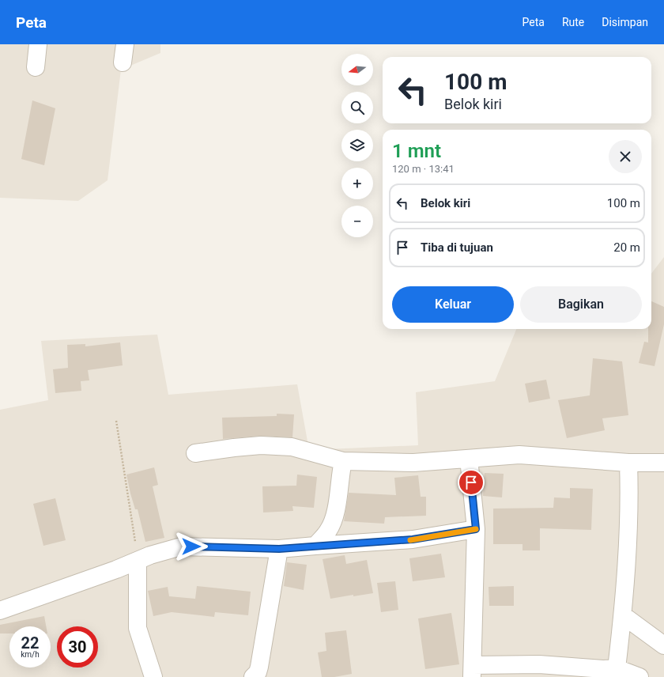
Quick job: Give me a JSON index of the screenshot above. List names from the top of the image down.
{
  "north": "left",
  "page": {
    "header": "Peta",
    "nav": ["Peta", "Rute", "Disimpan"],
    "map_buttons": ["+", "−"],
    "turn": ["100 m", "Belok kiri"],
    "heading": ["1 mnt", "120 m · 13:41"],
    "list": [
      {
        "name": "Belok kiri",
        "value": "100 m"
      },
      {
        "name": "Tiba di tujuan",
        "value": "20 m"
      }
    ],
    "buttons": ["Keluar", "Bagikan"],
    "speed": "22 km/h",
    "limit": "30"
  }
}
